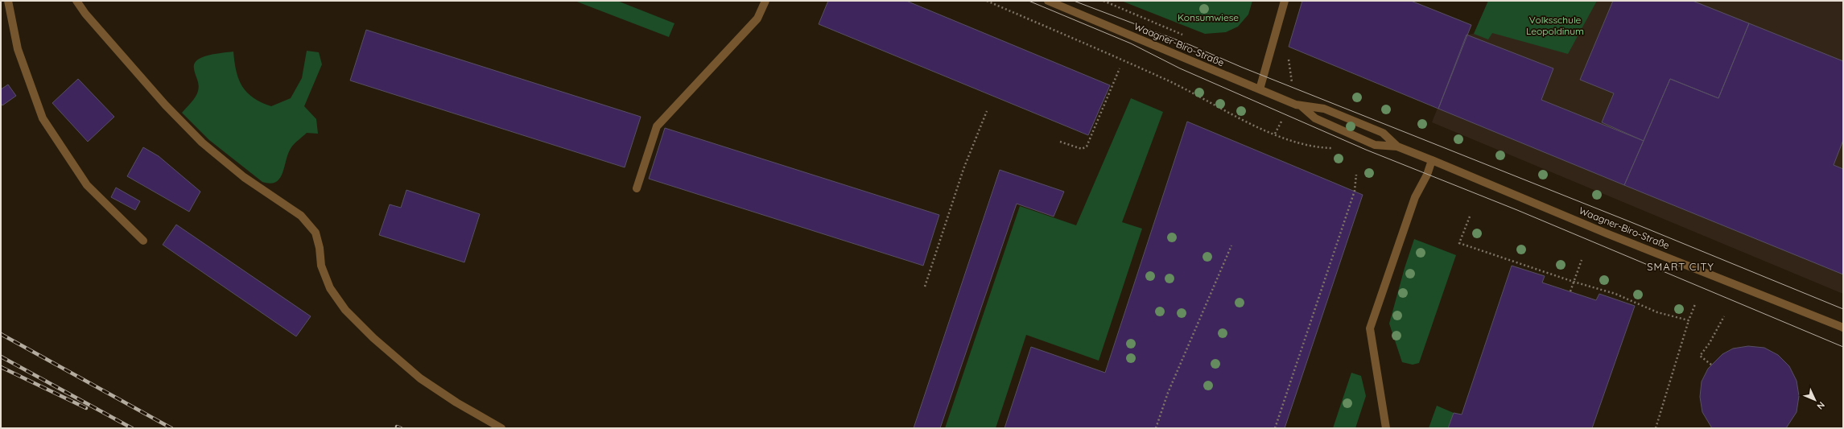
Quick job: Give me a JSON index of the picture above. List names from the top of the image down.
{
  "streets": {
    "street": ["Waagner-Biro-Straße"]
  },
  "districts": ["SMART CITY"],
  "parks": ["Konsumwiese", "Volksschule Leopoldinum"],
  "north": "bottom right"
}
